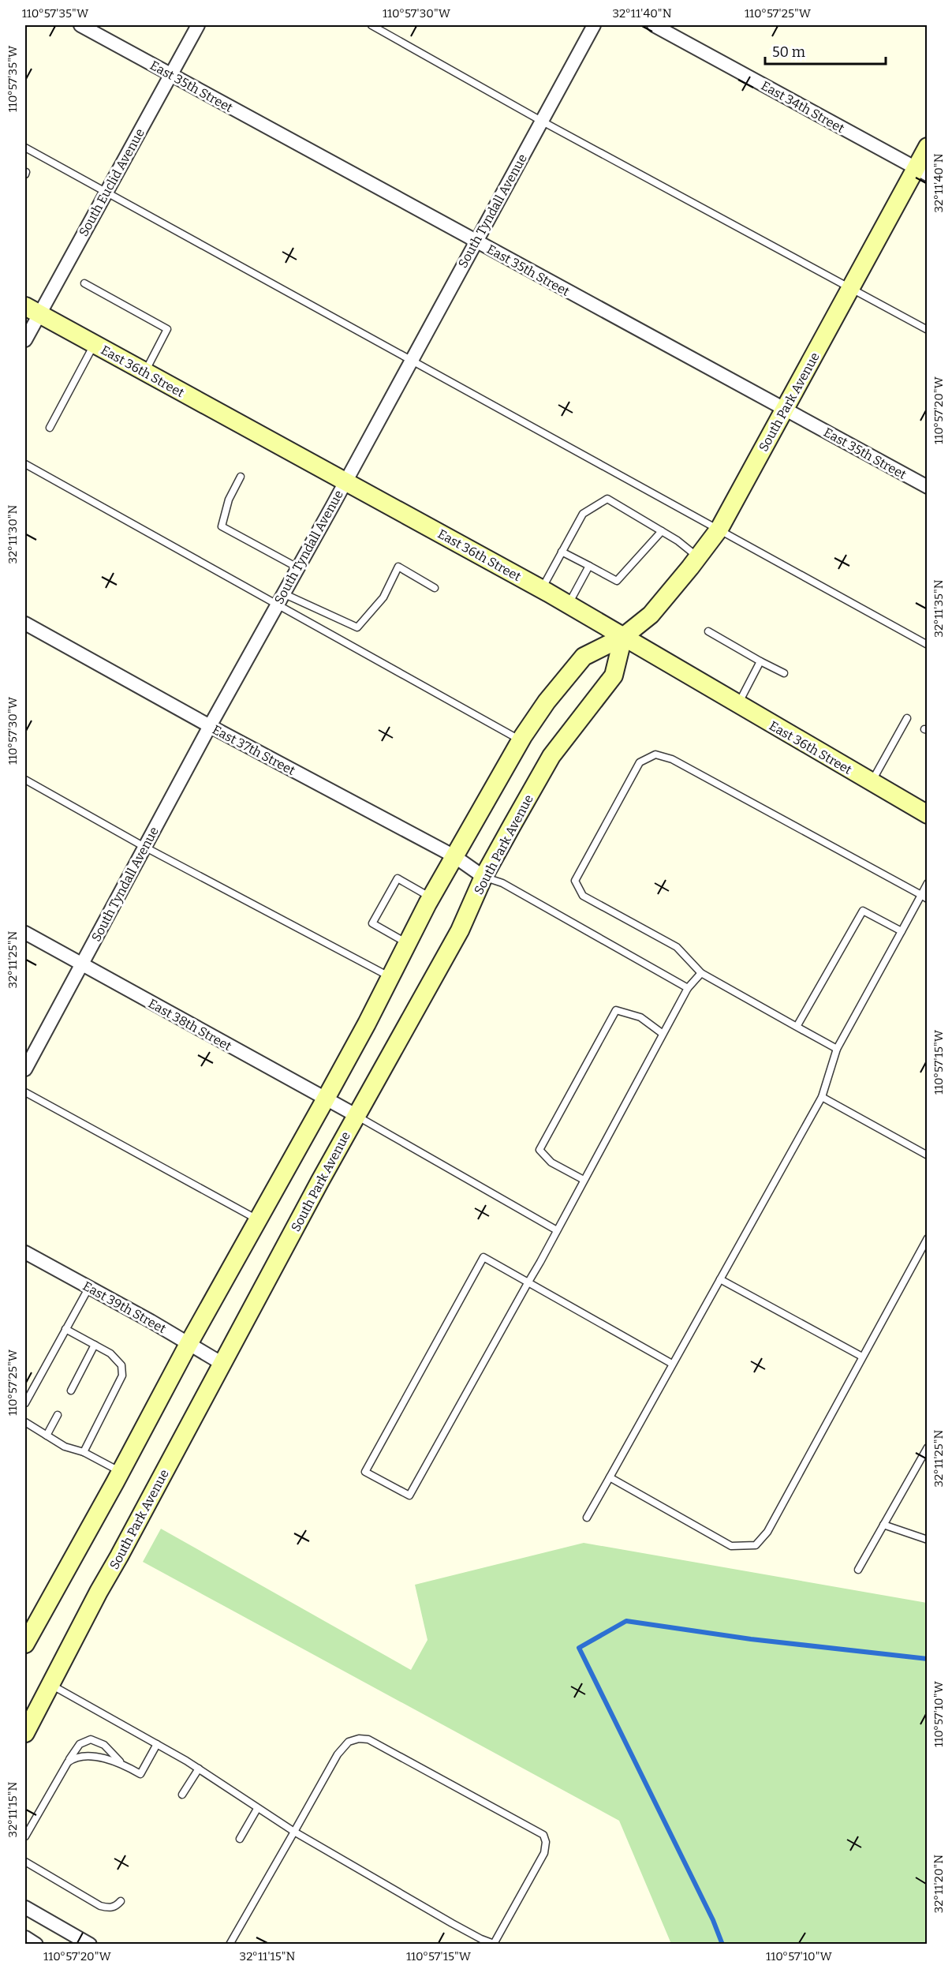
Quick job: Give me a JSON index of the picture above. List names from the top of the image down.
{
  "streets": {
    "main road": ["East 36th Street", "South Park Avenue"],
    "street": [
      "East 35th Street",
      "East 34th Street",
      "South Euclid Avenue",
      "South Tyndall Avenue",
      "East 37th Street",
      "East 38th Street",
      "East 39th Street"
    ]
  },
  "crossings": [
    ["East 35th Street", "South Euclid Avenue"],
    ["East 35th Street", "South Tyndall Avenue"],
    ["East 35th Street", "South Park Avenue"],
    ["East 34th Street", "South Park Avenue"],
    ["South Euclid Avenue", "East 36th Street"],
    ["South Tyndall Avenue", "East 36th Street"],
    ["South Tyndall Avenue", "East 37th Street"],
    ["South Tyndall Avenue", "East 38th Street"],
    ["East 36th Street", "South Park Avenue"],
    ["South Park Avenue", "East 37th Street"],
    ["South Park Avenue", "East 38th Street"],
    ["South Park Avenue", "East 39th Street"]
  ],
  "scale_bar": "50 m",
  "coordinates": [
    "110°57'35\"W",
    "110°57'30\"W",
    "32°11'40\"N",
    "110°57'25\"W",
    "110°57'20\"W",
    "32°11'30\"N",
    "32°11'35\"N",
    "32°11'25\"N",
    "110°57'15\"W",
    "110°57'10\"W",
    "32°11'15\"N",
    "32°11'20\"N"
  ]
}
